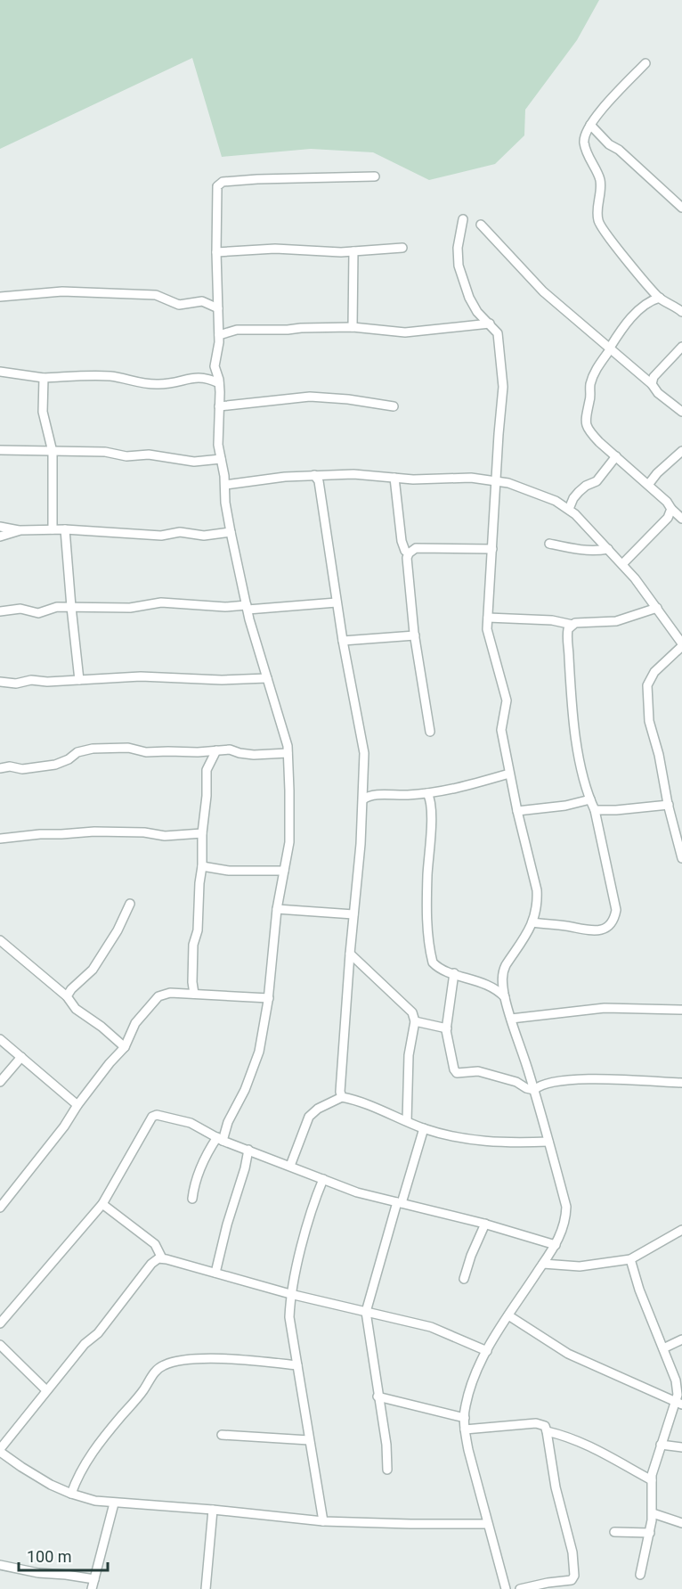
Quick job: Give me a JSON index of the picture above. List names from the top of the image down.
{
  "scale_bar": "100 m"
}
